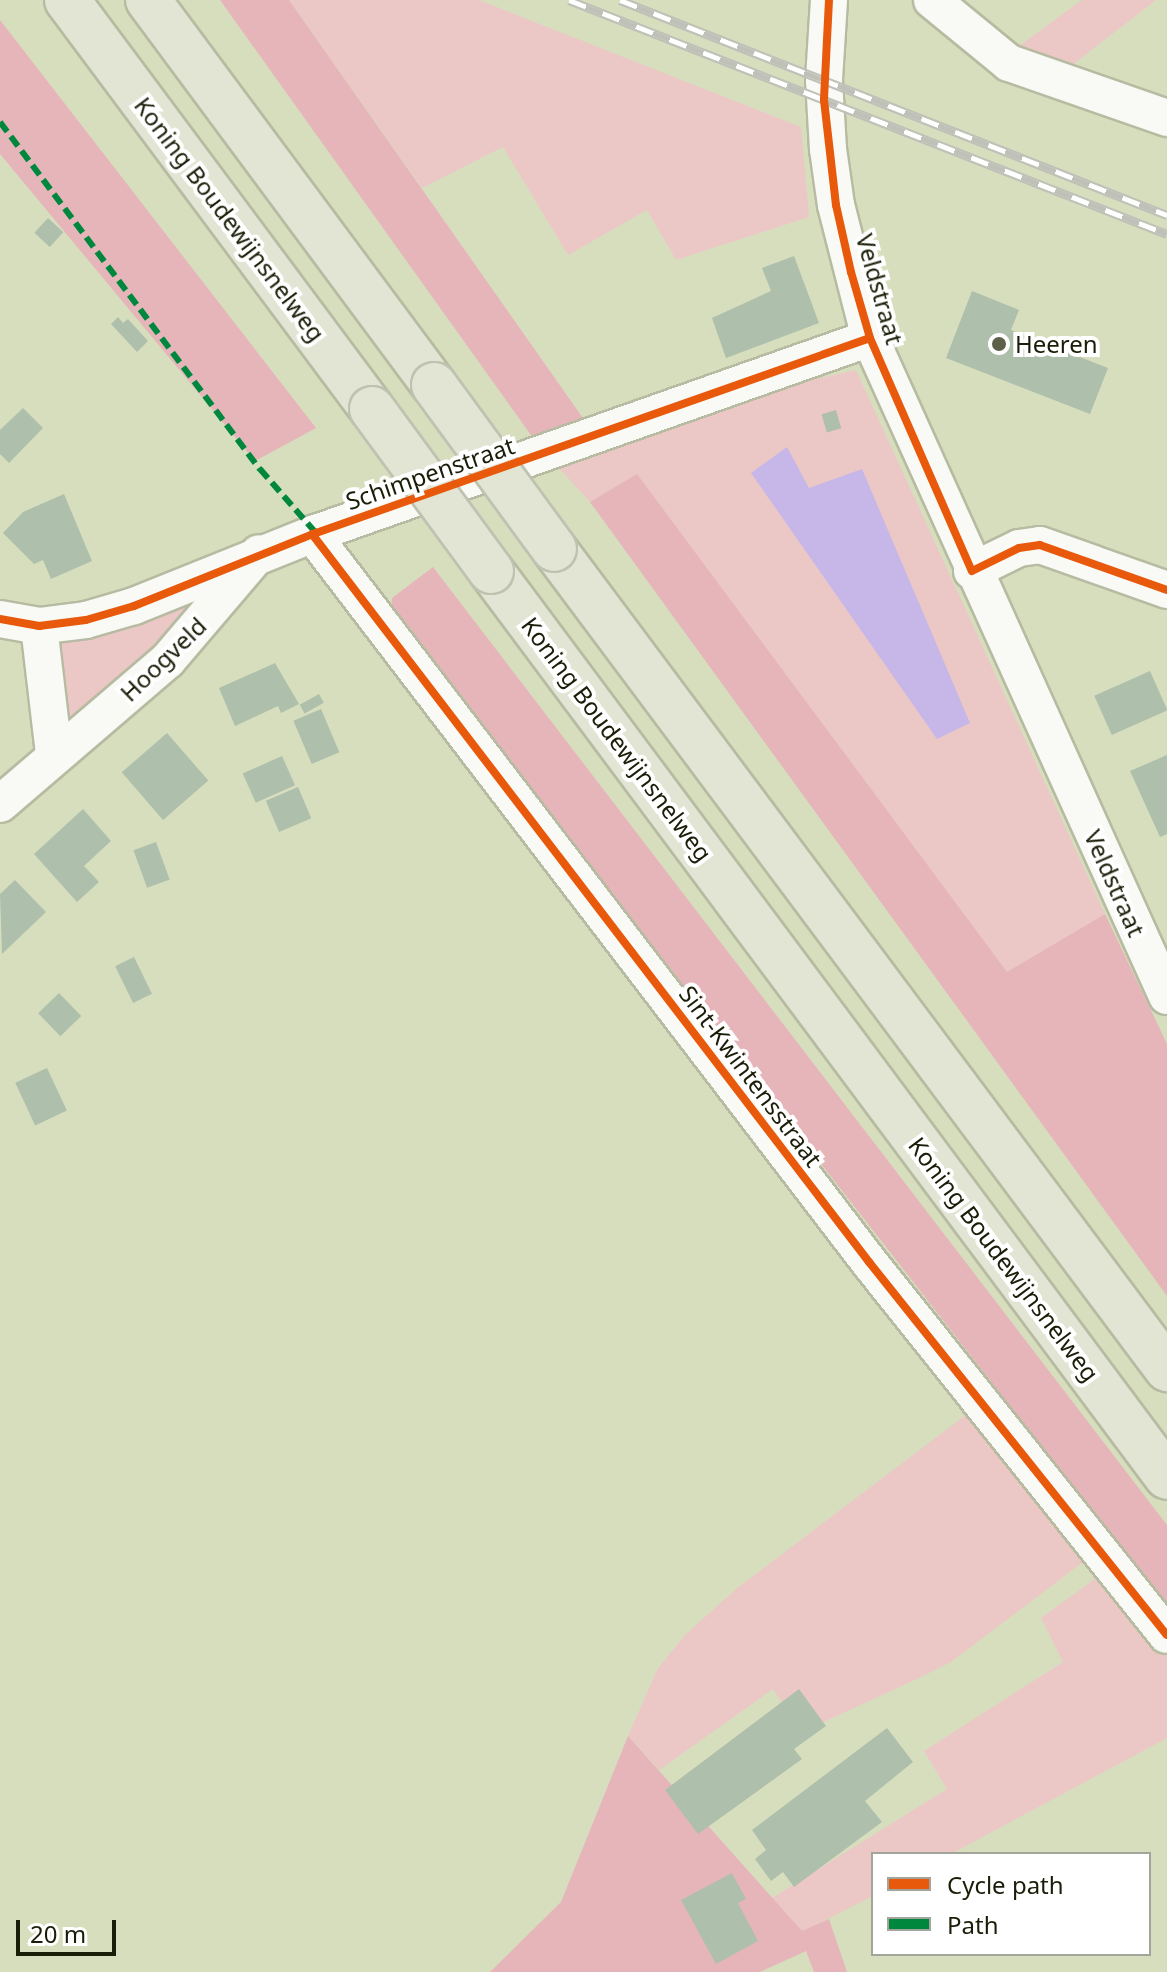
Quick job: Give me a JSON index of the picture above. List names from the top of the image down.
{
  "streets": {
    "highway": ["Koning Boudewijnsnelweg"],
    "street": [
      "Veldstraat",
      "Schimpenstraat",
      "Hoogveld",
      "Sint-Kwintensstraat"
    ]
  },
  "crossings": [
    ["Veldstraat", "Schimpenstraat"],
    ["Schimpenstraat", "Hoogveld"],
    ["Schimpenstraat", "Sint-Kwintensstraat"]
  ],
  "places": ["Heeren"],
  "legend": ["Cycle path", "Path"],
  "scale_bar": "20 m"
}
